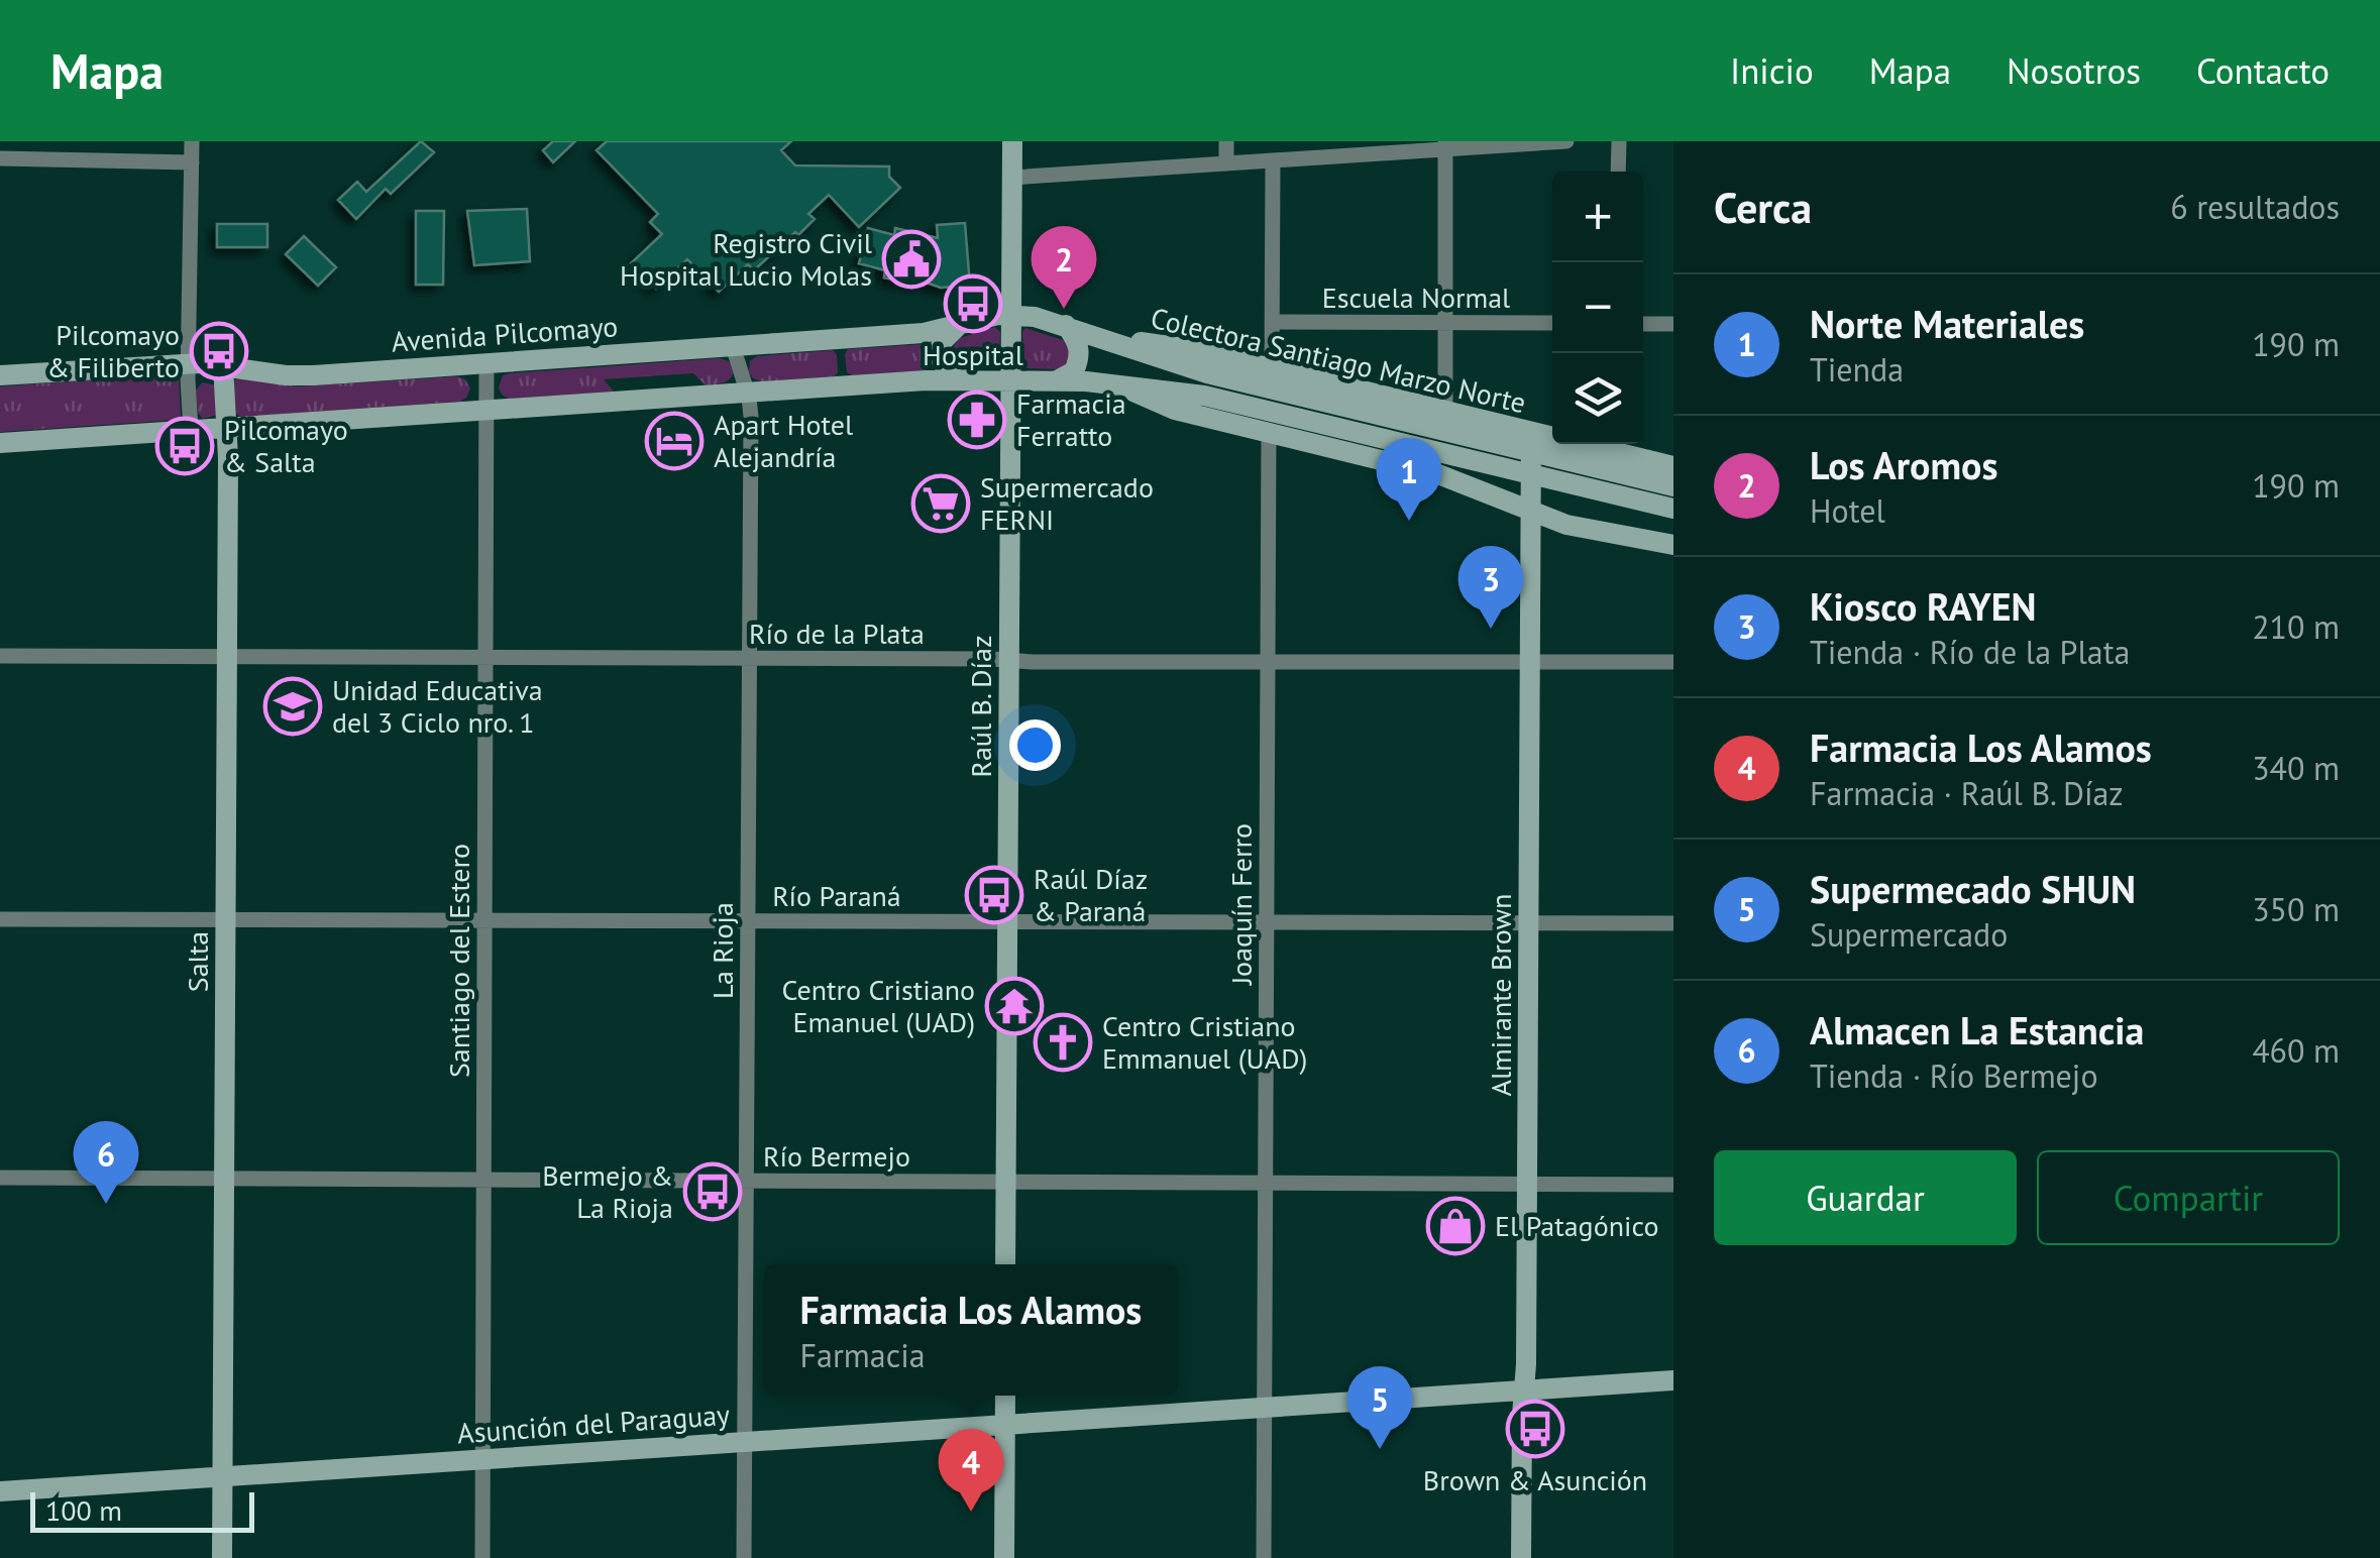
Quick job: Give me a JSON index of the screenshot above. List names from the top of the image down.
{
  "streets": {
    "main road": [
      "Avenida Pilcomayo",
      "Colectora Santiago Marzo Norte",
      "Raúl B. Díaz",
      "Salta",
      "Almirante Brown",
      "Asunción del Paraguay"
    ],
    "street": [
      "Escuela Normal",
      "Río de la Plata",
      "Río Paraná",
      "Joaquín Ferro",
      "La Rioja",
      "Santiago del Estero",
      "Río Bermejo"
    ]
  },
  "crossings": [
    ["Avenida Pilcomayo", "Raúl B. Díaz"],
    ["Avenida Pilcomayo", "La Rioja"],
    ["Avenida Pilcomayo", "Santiago del Estero"],
    ["Avenida Pilcomayo", "Salta"],
    ["Colectora Santiago Marzo Norte", "Almirante Brown"],
    ["Río de la Plata", "Raúl B. Díaz"],
    ["Río de la Plata", "Joaquín Ferro"],
    ["Río de la Plata", "La Rioja"],
    ["Río de la Plata", "Santiago del Estero"],
    ["Río de la Plata", "Salta"],
    ["Río de la Plata", "Almirante Brown"],
    ["Raúl B. Díaz", "Río Paraná"],
    ["Raúl B. Díaz", "Río Bermejo"],
    ["Río Paraná", "Joaquín Ferro"],
    ["Río Paraná", "La Rioja"],
    ["Río Paraná", "Santiago del Estero"],
    ["Río Paraná", "Salta"],
    ["Río Paraná", "Almirante Brown"],
    ["Joaquín Ferro", "Río Bermejo"],
    ["Joaquín Ferro", "Asunción del Paraguay"],
    ["La Rioja", "Río Bermejo"],
    ["La Rioja", "Asunción del Paraguay"],
    ["Santiago del Estero", "Río Bermejo"],
    ["Santiago del Estero", "Asunción del Paraguay"],
    ["Salta", "Río Bermejo"],
    ["Salta", "Asunción del Paraguay"],
    ["Almirante Brown", "Río Bermejo"],
    ["Almirante Brown", "Asunción del Paraguay"]
  ],
  "places": {
    "public building": ["Registro Civil Hospital Lucio Molas"],
    "bus stop": [
      "Hospital",
      "Pilcomayo & Filiberto",
      "Pilcomayo & Salta",
      "Raúl Díaz & Paraná",
      "Bermejo & La Rioja",
      "Brown & Asunción"
    ],
    "pharmacy": ["Farmacia Ferratto"],
    "hotel": ["Apart Hotel Alejandría"],
    "supermarket": ["Supermercado FERNI"],
    "school or university": ["Unidad Educativa del 3 Ciclo nro. 1"],
    "temple": ["Centro Cristiano Emanuel (UAD)"],
    "church": ["Centro Cristiano Emmanuel (UAD)"],
    "shop": ["El Patagónico"]
  },
  "scale_bar": "100 m",
  "page": {
    "header": "Mapa",
    "nav": [
      "Inicio",
      "Mapa",
      "Nosotros",
      "Contacto"
    ],
    "heading": ["Cerca", "6 resultados"],
    "map_buttons": ["+", "−"],
    "pins": [
      "2",
      "1",
      "3",
      "6",
      "5",
      "4"
    ],
    "list": [
      {
        "mark": "1",
        "name": "Norte Materiales",
        "note": "Tienda",
        "value": "190 m"
      },
      {
        "mark": "2",
        "name": "Los Aromos",
        "note": "Hotel",
        "value": "190 m"
      },
      {
        "mark": "3",
        "name": "Kiosco RAYEN",
        "note": "Tienda · Río de la Plata",
        "value": "210 m"
      },
      {
        "mark": "4",
        "name": "Farmacia Los Alamos",
        "note": "Farmacia · Raúl B. Díaz",
        "value": "340 m"
      },
      {
        "mark": "5",
        "name": "Supermecado SHUN",
        "note": "Supermercado",
        "value": "350 m"
      },
      {
        "mark": "6",
        "name": "Almacen La Estancia",
        "note": "Tienda · Río Bermejo",
        "value": "460 m"
      }
    ],
    "buttons": ["Guardar", "Compartir"],
    "popup": ["Farmacia Los Alamos", "Farmacia"],
    "scale": "100 m"
  }
}
